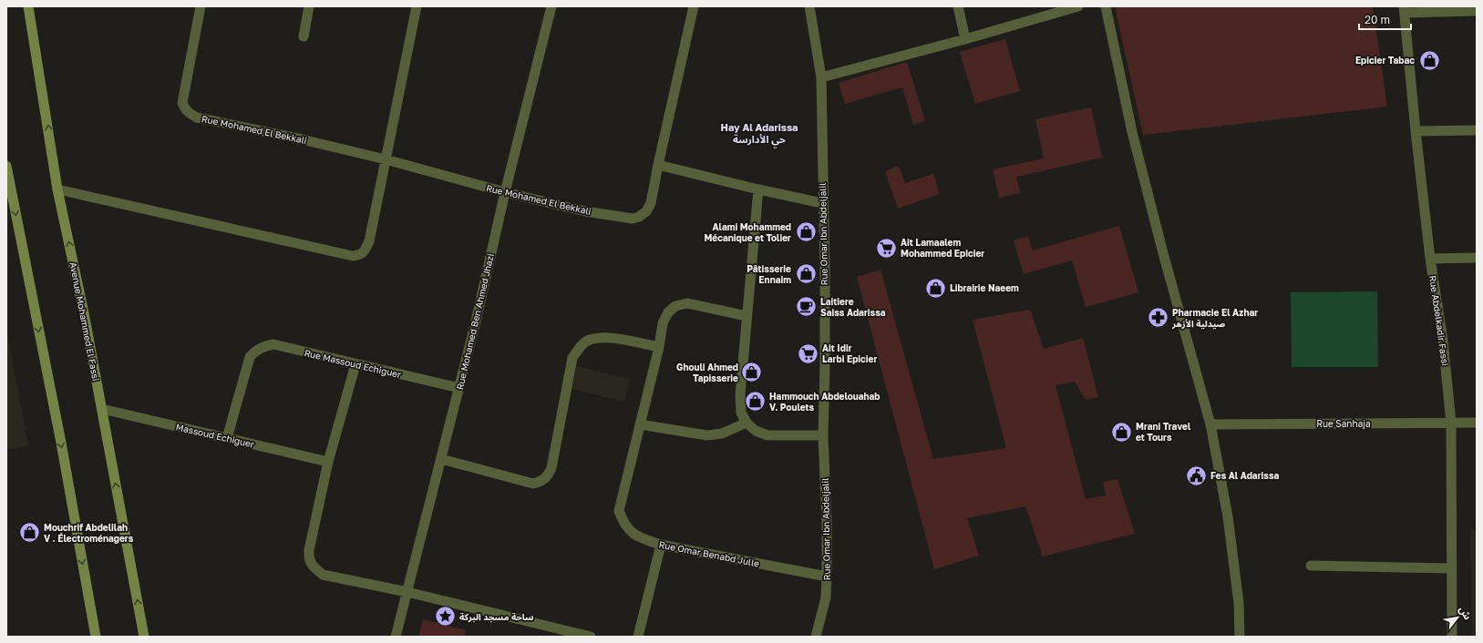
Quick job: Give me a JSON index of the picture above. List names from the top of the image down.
{
  "streets": {
    "main road": ["Avenue Mohammed El Fassi"],
    "street": [
      "Rue Mohamed El Bekkali",
      "Rue Omar Ibn Abdeljalil",
      "Rue Abdelkadir Fassi",
      "Rue Mohamed Ben Ahmed Jhazi",
      "Rue Massoud Echiguer",
      "Rue Sanhaja",
      "Massoud Echiguer",
      "Rue Omar Benabd Julle"
    ]
  },
  "crossings": [
    ["Rue Mohamed El Bekkali", "Rue Mohamed Ben Ahmed Jhazi"],
    ["Rue Omar Ibn Abdeljalil", "Rue Omar Benabd Julle"],
    ["Rue Abdelkadir Fassi", "Rue Sanhaja"],
    ["Avenue Mohammed El Fassi", "Massoud Echiguer"],
    ["Rue Mohamed Ben Ahmed Jhazi", "Rue Massoud Echiguer"],
    ["Rue Massoud Echiguer", "Massoud Echiguer"]
  ],
  "districts": ["Hay Al Adarissa حي الأدارسة"],
  "places": {
    "shop": [
      "Epicier Tabac",
      "Alami Mohammed Mécanique et Tolier",
      "Pâtisserie Ennaim",
      "Librairie Naeem",
      "Ghouli Ahmed Tapisserie",
      "Hammouch Abdelouahab V. Poulets",
      "Mrani Travel et Tours",
      "Mouchrif Abdelilah V . Électroménagers"
    ],
    "supermarket": ["Ait Lamaalem Mohammed Epicier", "Ait Idir Larbi Epicier"],
    "cafe": ["Laitiere Saiss Adarissa"],
    "pharmacy": ["Pharmacie El Azhar صيدلية الأزهر"],
    "public building": ["Fes Al Adarissa"],
    "place": ["ساحة مسجد البركة"]
  },
  "scale_bar": "20 m",
  "north": "top right"
}
